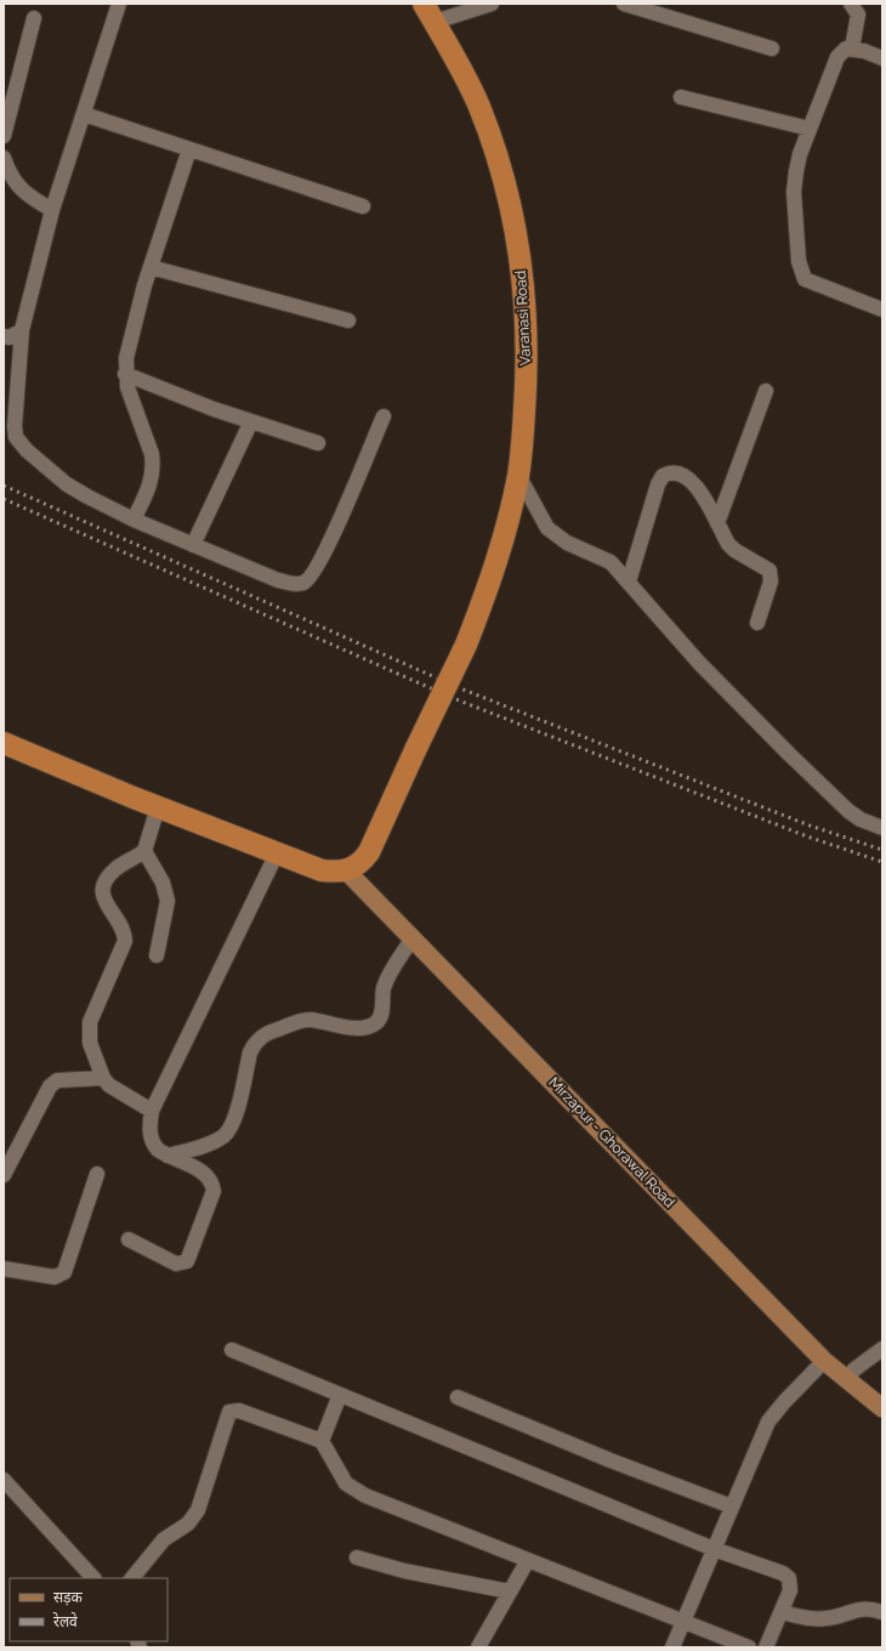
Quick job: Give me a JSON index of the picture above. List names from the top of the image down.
{
  "streets": {
    "highway": ["Varanasi Road"],
    "main road": ["Mirzapur - Ghorawal Road"]
  },
  "crossings": [
    ["Varanasi Road", "Mirzapur - Ghorawal Road"]
  ],
  "legend": ["सड़क", "रेलवे"]
}
